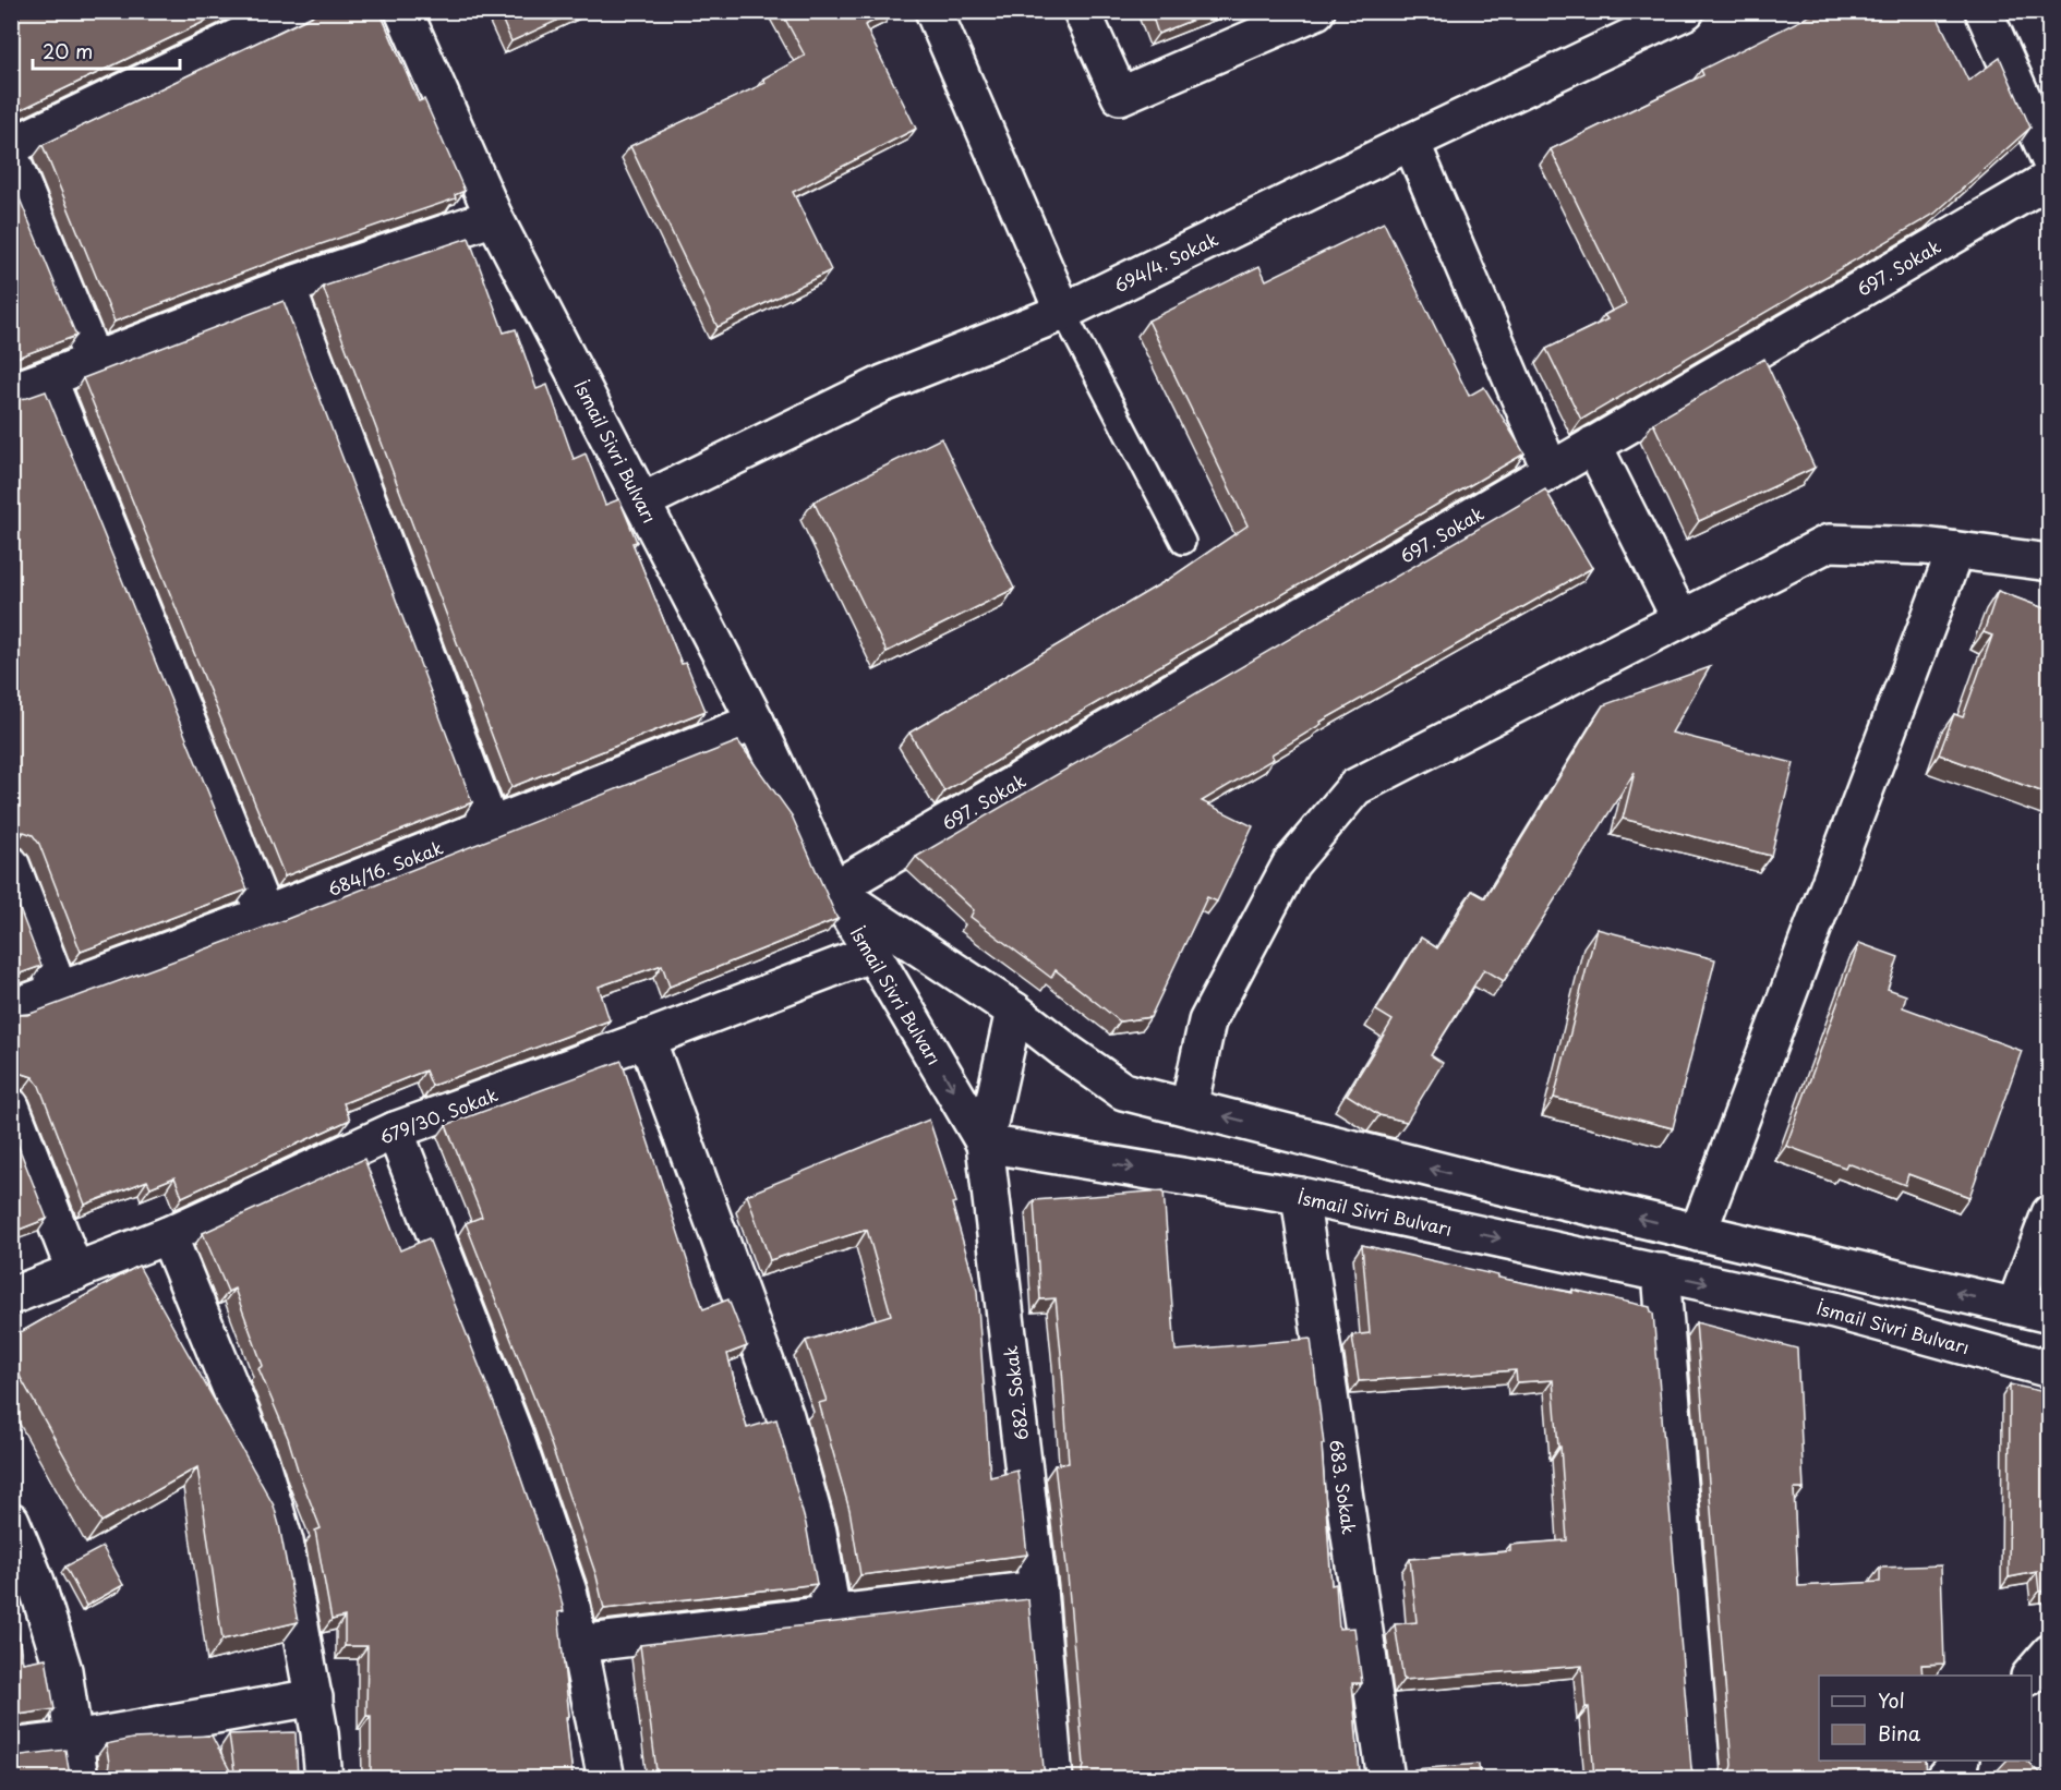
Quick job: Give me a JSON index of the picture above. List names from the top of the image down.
{
  "streets": {
    "street": [
      "694/4. Sokak",
      "697. Sokak",
      "İsmail Sivri Bulvarı",
      "684/16. Sokak",
      "679/30. Sokak",
      "682. Sokak",
      "683. Sokak"
    ]
  },
  "crossings": [
    ["694/4. Sokak", "İsmail Sivri Bulvarı"],
    ["697. Sokak", "İsmail Sivri Bulvarı"],
    ["İsmail Sivri Bulvarı", "684/16. Sokak"],
    ["İsmail Sivri Bulvarı", "679/30. Sokak"],
    ["İsmail Sivri Bulvarı", "682. Sokak"],
    ["İsmail Sivri Bulvarı", "683. Sokak"]
  ],
  "legend": ["Yol", "Bina"],
  "scale_bar": "20 m"
}
